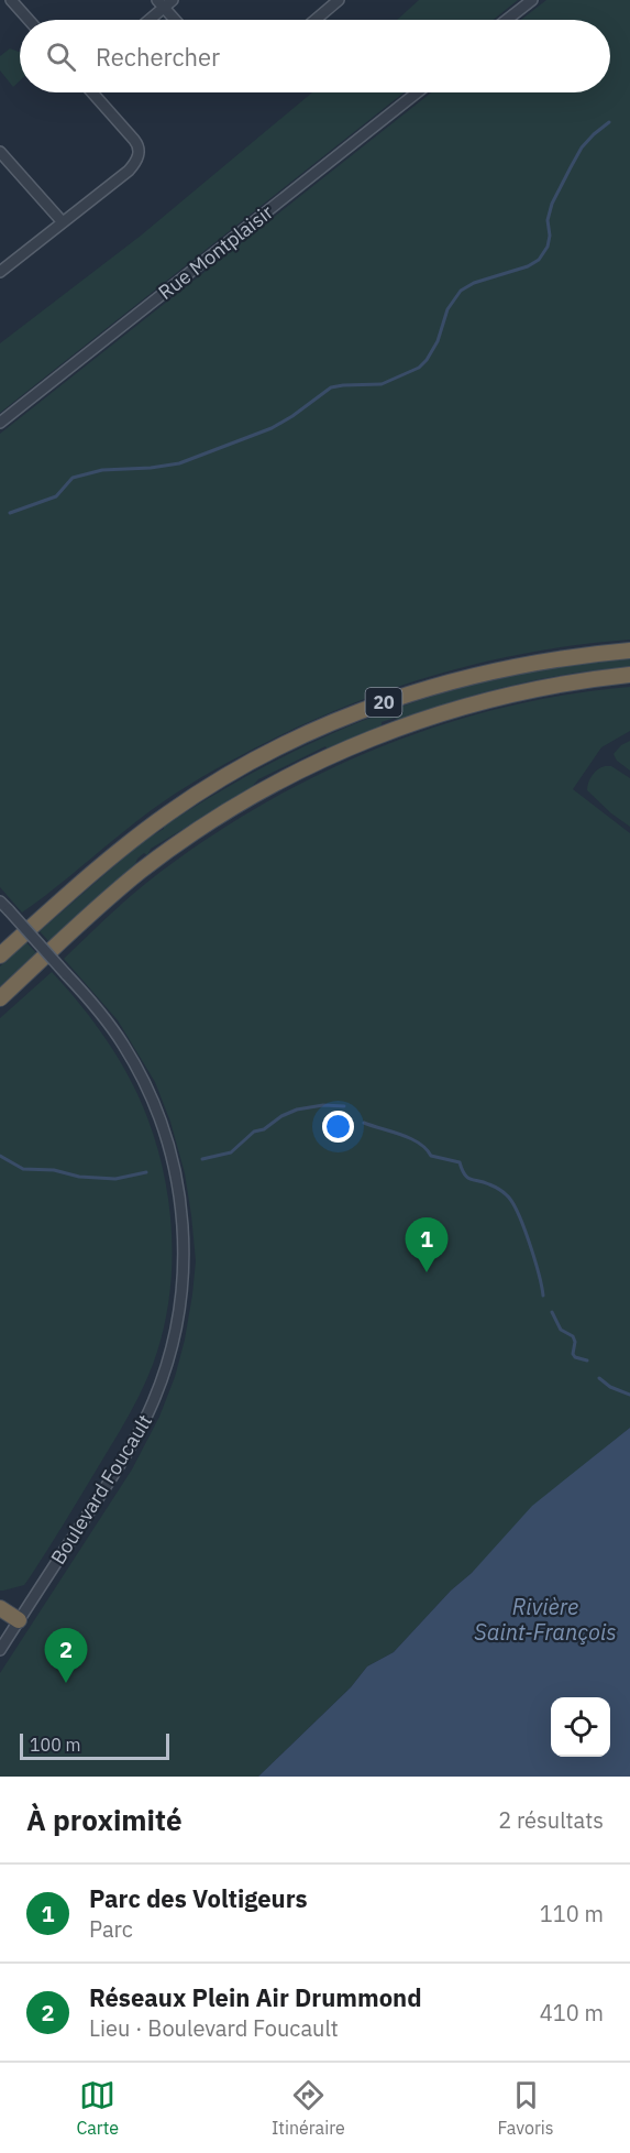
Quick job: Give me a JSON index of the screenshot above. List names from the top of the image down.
{
  "streets": {
    "highway": ["20"],
    "street": ["Rue Montplaisir", "Boulevard Foucault"]
  },
  "water": ["Rivière Saint-François"],
  "scale_bar": "100 m",
  "page": {
    "search": "Rechercher",
    "pins": ["1", "2"],
    "scale": "100 m",
    "heading": ["À proximité", "2 résultats"],
    "list": [
      {
        "mark": "1",
        "name": "Parc des Voltigeurs",
        "note": "Parc",
        "value": "110 m"
      },
      {
        "mark": "2",
        "name": "Réseaux Plein Air Drummond",
        "note": "Lieu · Boulevard Foucault",
        "value": "410 m"
      }
    ],
    "nav": ["Carte", "Itinéraire", "Favoris"]
  }
}
